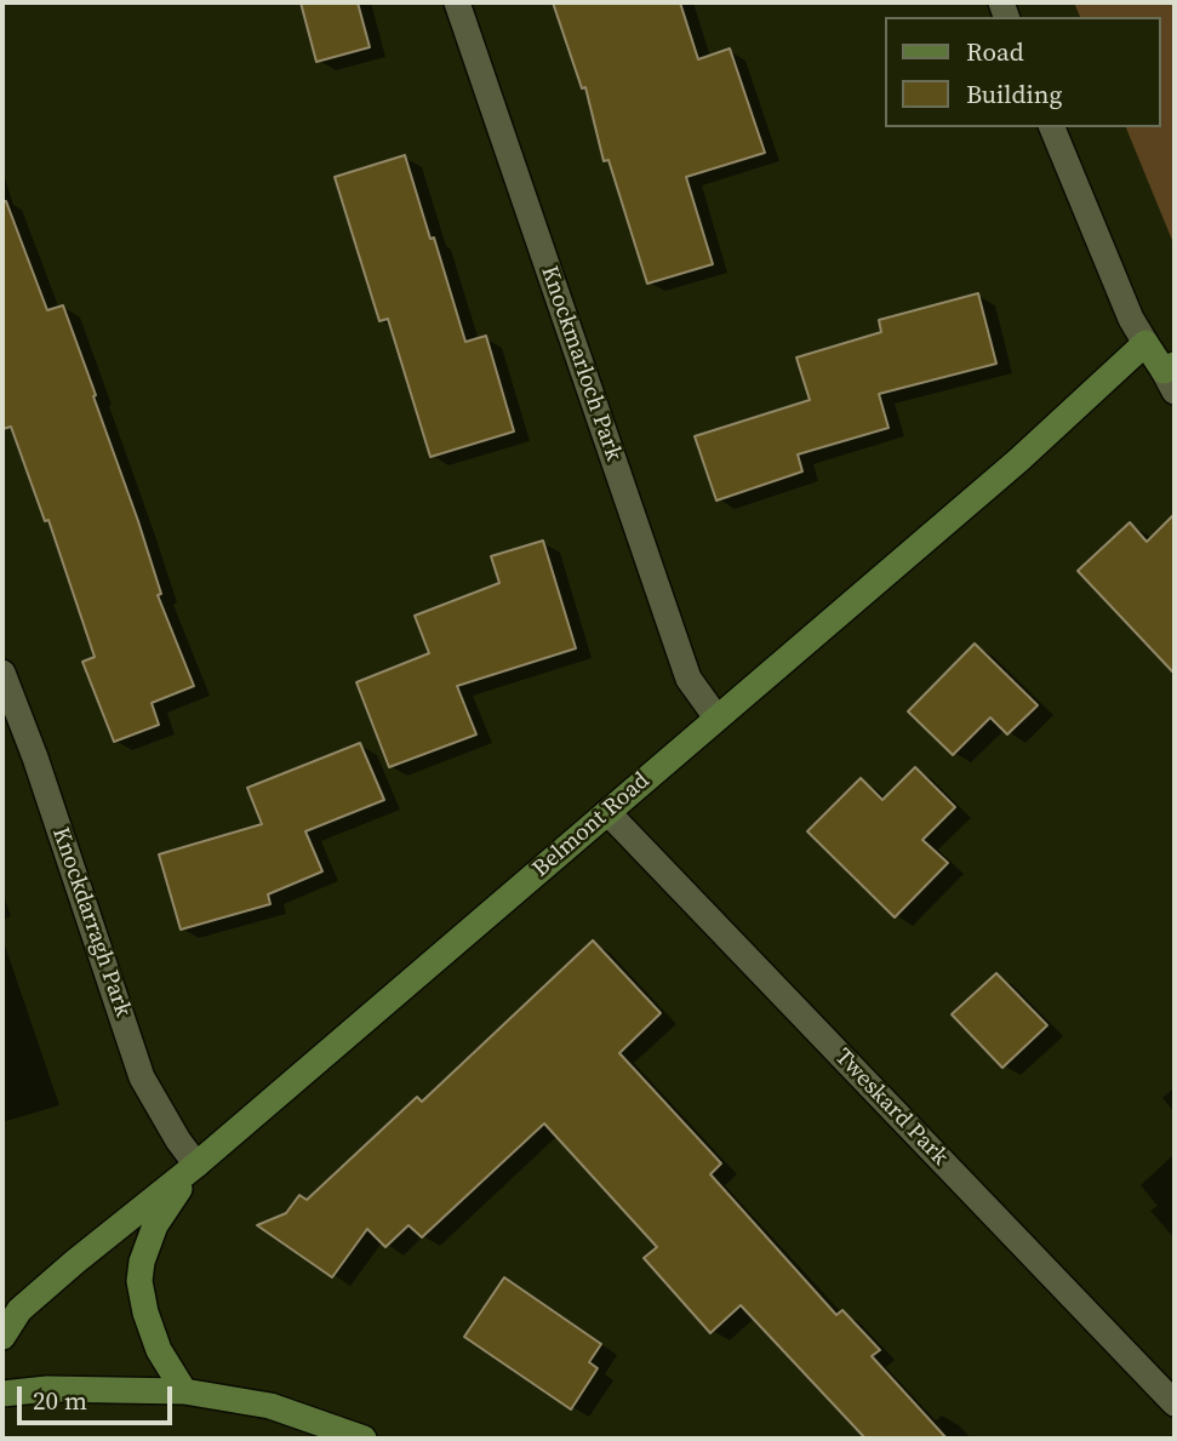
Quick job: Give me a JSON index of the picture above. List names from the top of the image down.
{
  "streets": {
    "main road": ["Belmont Road"],
    "street": ["Knockmarloch Park", "Knockdarragh Park", "Tweskard Park"]
  },
  "crossings": [
    ["Knockmarloch Park", "Belmont Road"],
    ["Belmont Road", "Knockdarragh Park"],
    ["Belmont Road", "Tweskard Park"]
  ],
  "legend": ["Road", "Building"],
  "scale_bar": "20 m"
}
